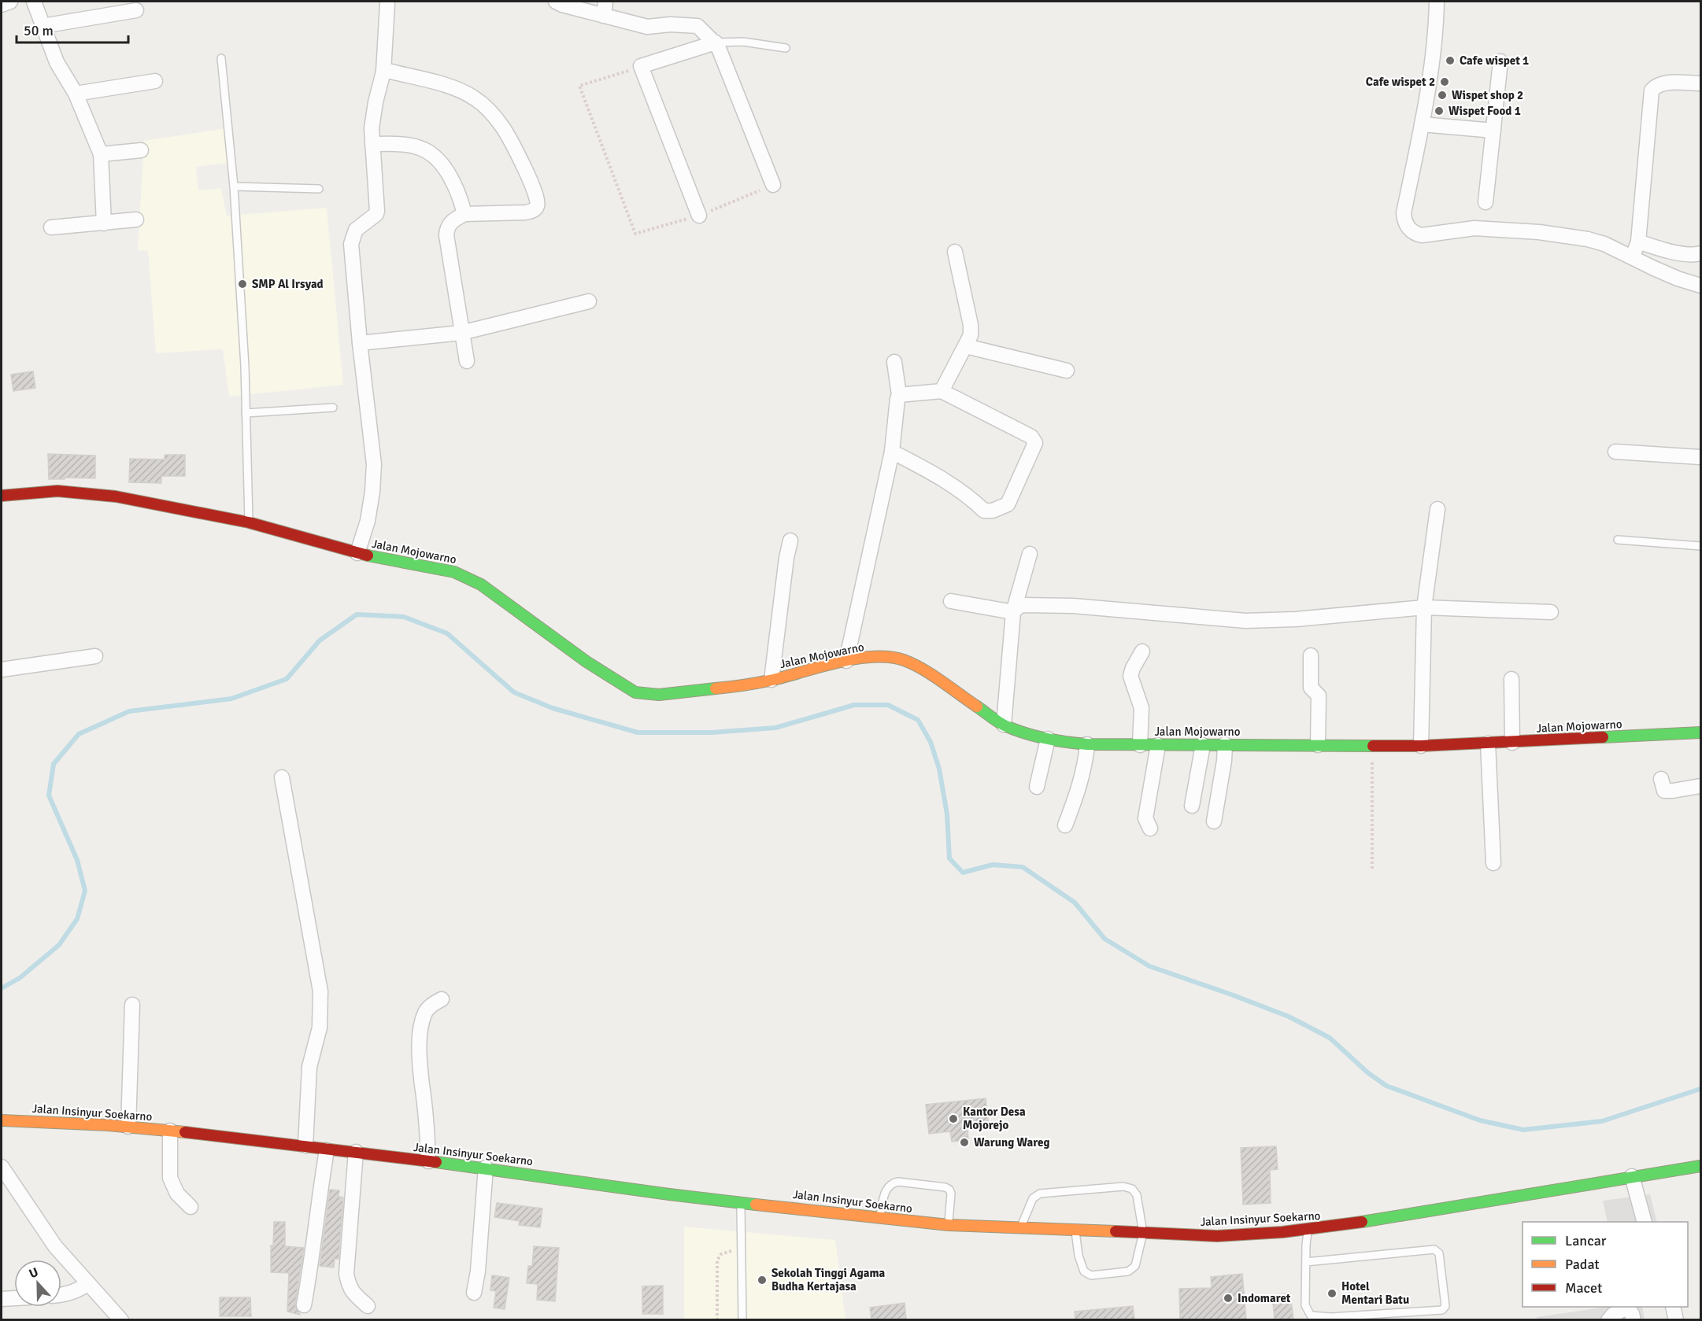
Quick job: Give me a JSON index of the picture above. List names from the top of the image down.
{
  "streets": {
    "street": ["Jalan Mojowarno", "Jalan Insinyur Soekarno"]
  },
  "places": [
    "Cafe wispet 1",
    "Cafe wispet 2",
    "Wispet shop 2",
    "Wispet Food 1",
    "SMP Al Irsyad",
    "Kantor Desa Mojorejo",
    "Warung Wareg",
    "Sekolah Tinggi Agama Budha Kertajasa",
    "Hotel Mentari Batu",
    "Indomaret"
  ],
  "legend": ["Lancar", "Padat", "Macet"],
  "scale_bar": "50 m",
  "north": "top"
}
